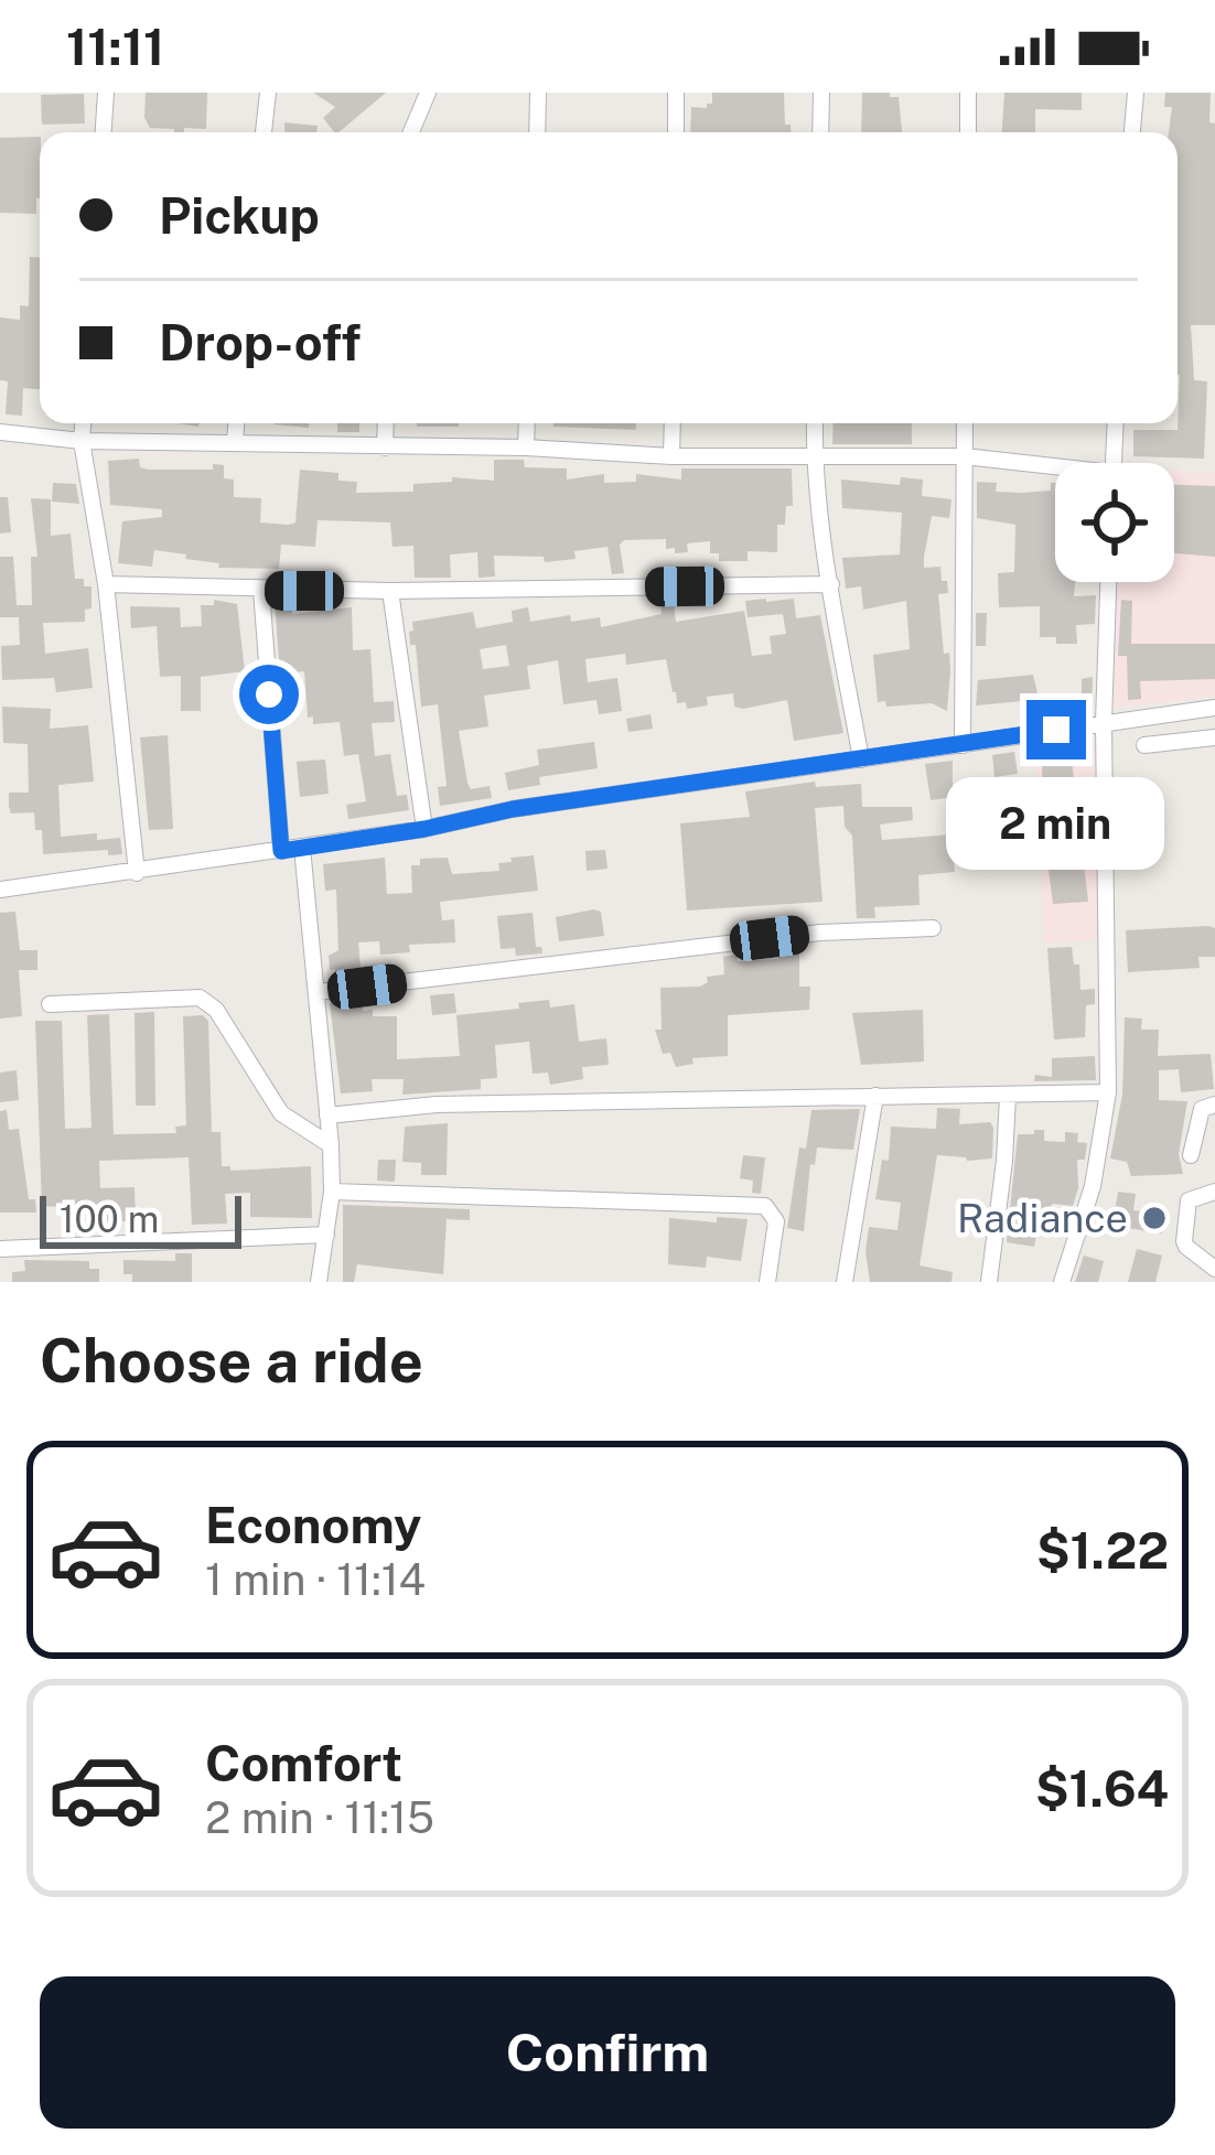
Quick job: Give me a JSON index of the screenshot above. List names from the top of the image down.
{
  "places": ["Radiance"],
  "scale_bar": "100 m",
  "page": {
    "status": "11:11",
    "banner": ["Pickup", "Drop-off"],
    "bubble": "2 min",
    "scale": "100 m",
    "heading": "Choose a ride",
    "list": [
      {
        "name": "Economy",
        "note": "1 min · 11:14",
        "value": "$1.22"
      },
      {
        "name": "Comfort",
        "note": "2 min · 11:15",
        "value": "$1.64"
      }
    ],
    "buttons": "Confirm"
  }
}
